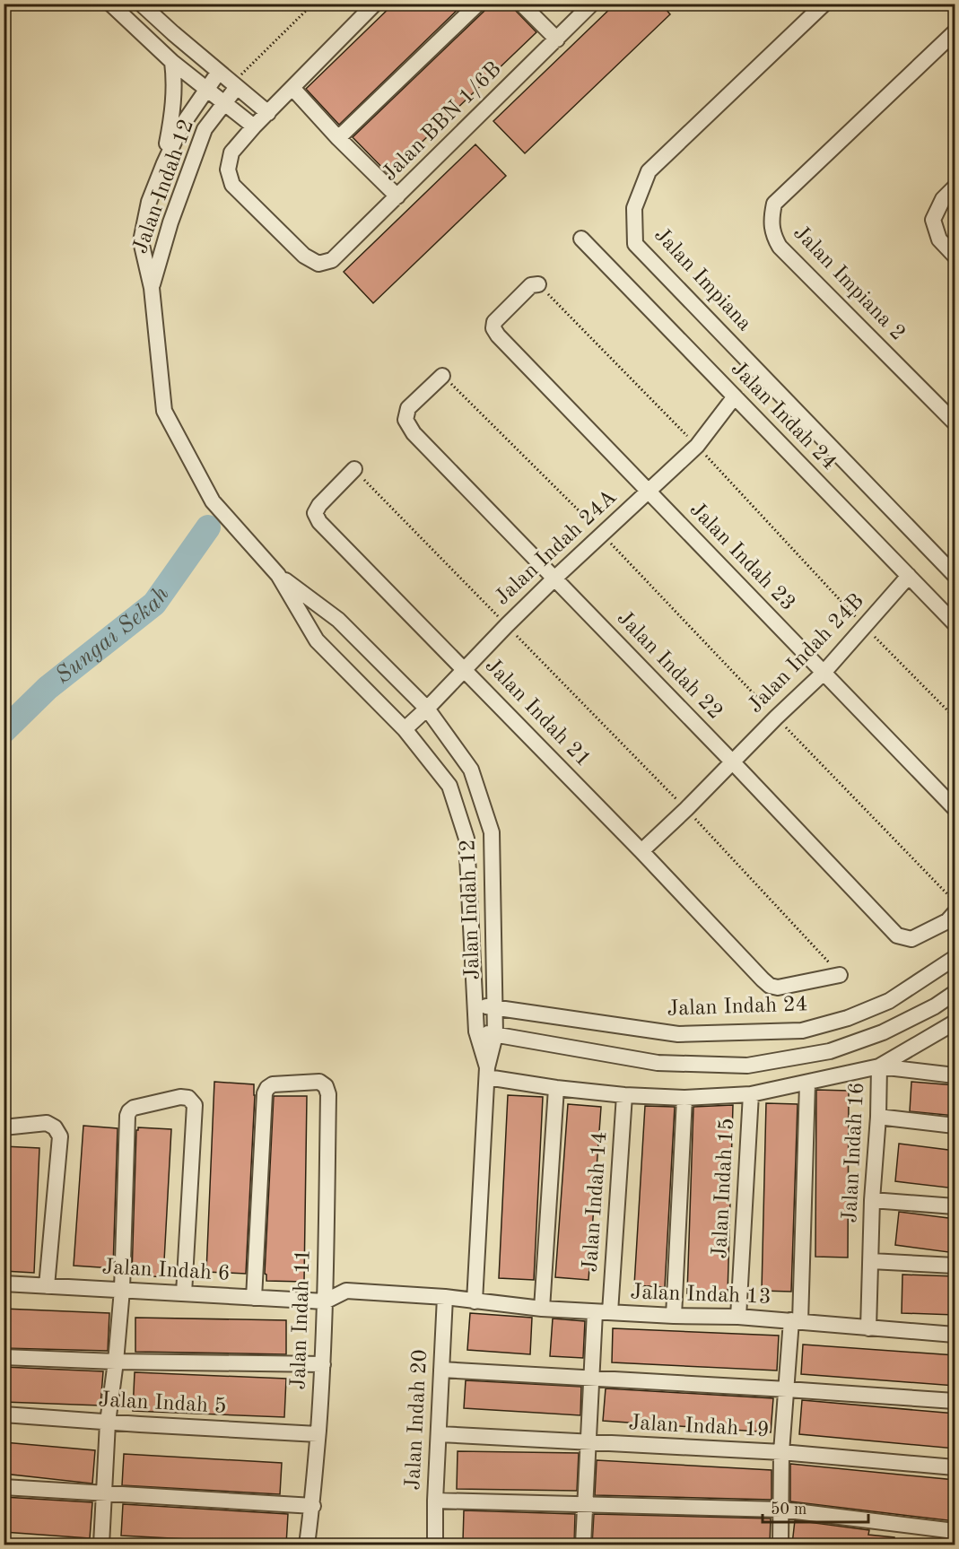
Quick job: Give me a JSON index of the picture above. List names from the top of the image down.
{
  "streets": {
    "street": [
      "Jalan BBN 1/6B",
      "Jalan Indah 12",
      "Jalan Impiana",
      "Jalan Impiana 2",
      "Jalan Indah 24",
      "Jalan Indah 24A",
      "Jalan Indah 23",
      "Jalan Indah 24B",
      "Jalan Indah 22",
      "Jalan Indah 21",
      "Jalan Indah 16",
      "Jalan Indah 15",
      "Jalan Indah 14",
      "Jalan Indah 6",
      "Jalan Indah 13",
      "Jalan Indah 11",
      "Jalan Indah 5",
      "Jalan Indah 20",
      "Jalan Indah 19"
    ]
  },
  "crossings": [
    ["Jalan Indah 12", "Jalan Indah 24"],
    ["Jalan Indah 12", "Jalan Indah 24A"],
    ["Jalan Indah 12", "Jalan Indah 13"],
    ["Jalan Indah 24", "Jalan Indah 24A"],
    ["Jalan Indah 24", "Jalan Indah 24B"],
    ["Jalan Indah 24A", "Jalan Indah 23"],
    ["Jalan Indah 24A", "Jalan Indah 22"],
    ["Jalan Indah 24A", "Jalan Indah 21"],
    ["Jalan Indah 23", "Jalan Indah 24B"],
    ["Jalan Indah 24B", "Jalan Indah 22"],
    ["Jalan Indah 24B", "Jalan Indah 21"],
    ["Jalan Indah 16", "Jalan Indah 13"],
    ["Jalan Indah 15", "Jalan Indah 13"],
    ["Jalan Indah 14", "Jalan Indah 13"],
    ["Jalan Indah 6", "Jalan Indah 13"],
    ["Jalan Indah 6", "Jalan Indah 11"],
    ["Jalan Indah 13", "Jalan Indah 11"],
    ["Jalan Indah 13", "Jalan Indah 20"],
    ["Jalan Indah 11", "Jalan Indah 5"],
    ["Jalan Indah 20", "Jalan Indah 19"]
  ],
  "water": ["Sungai Sekah"],
  "scale_bar": "50 m"
}
